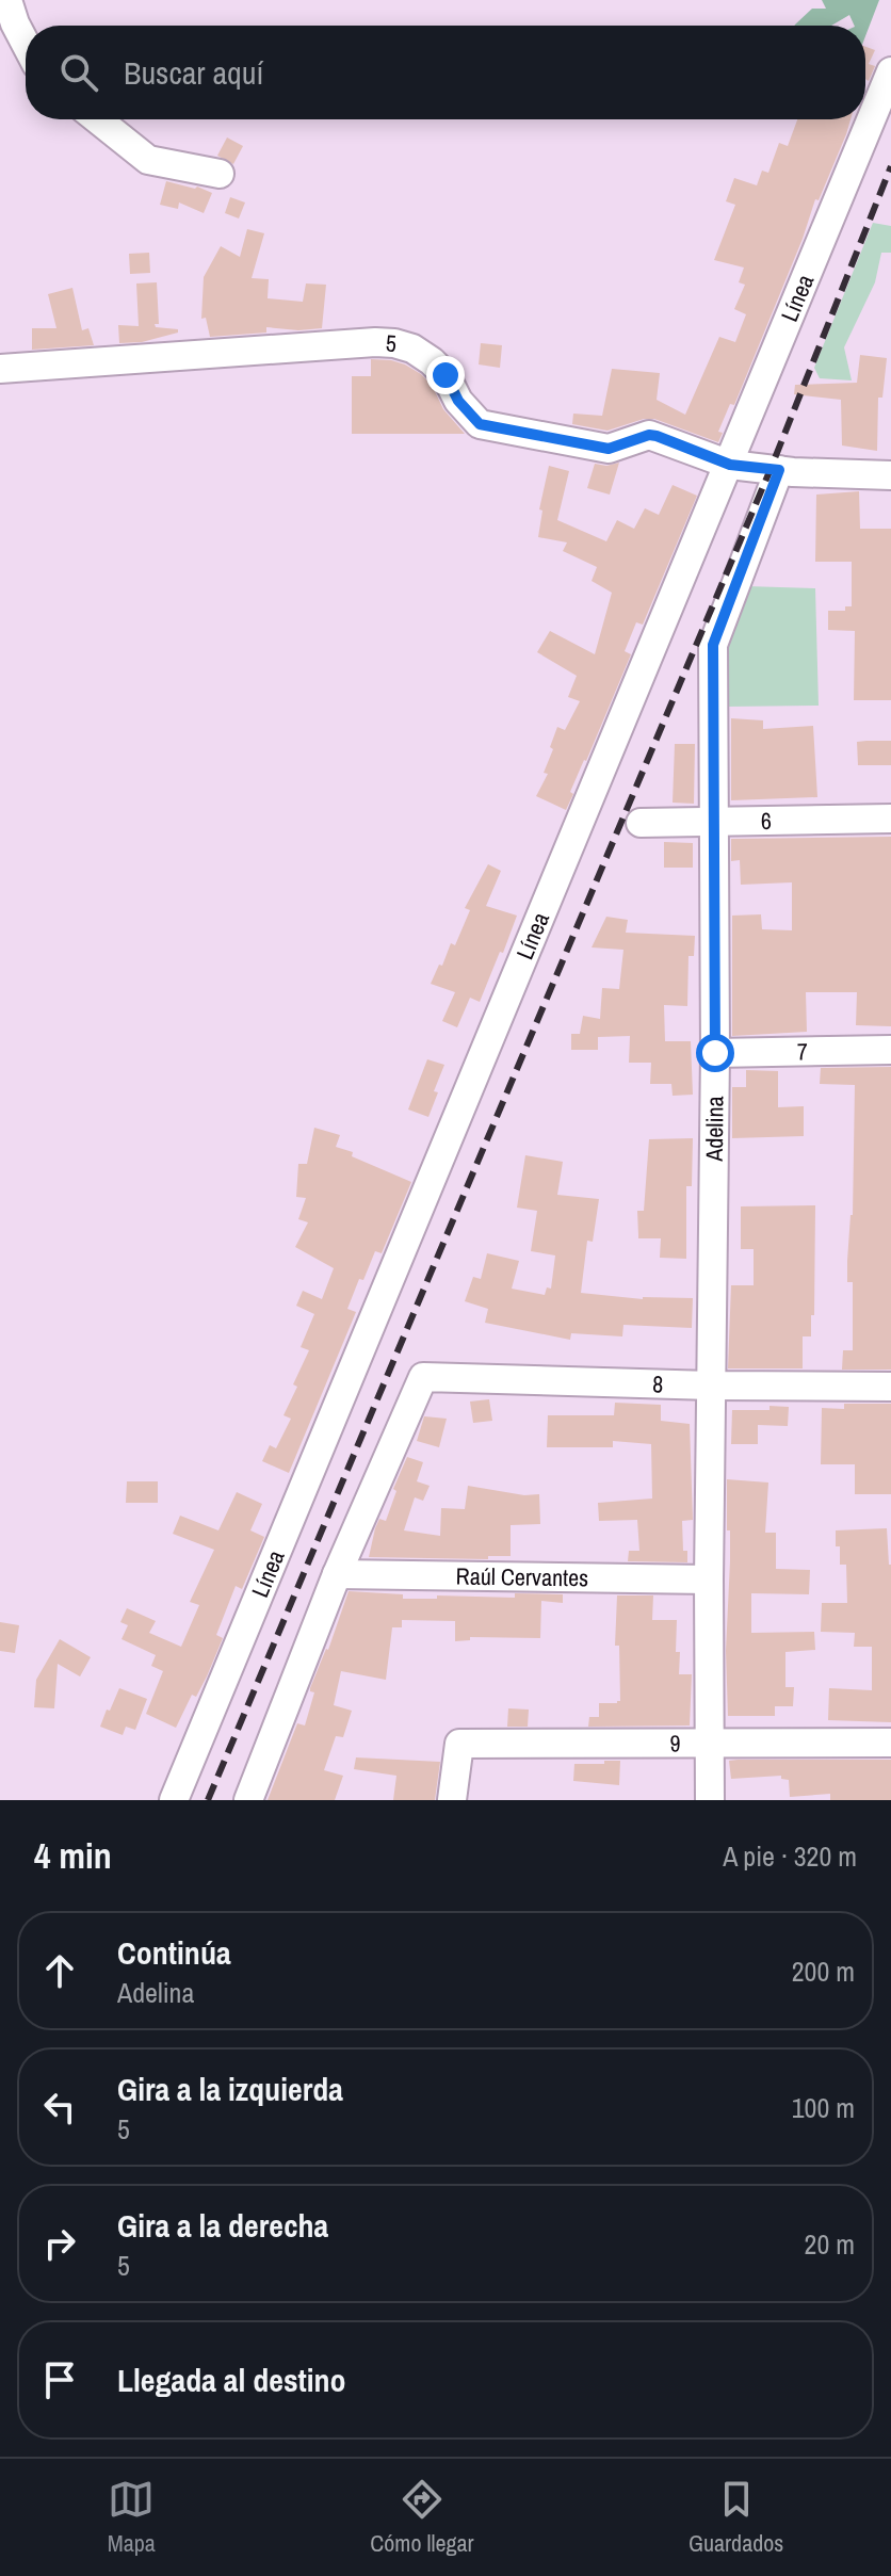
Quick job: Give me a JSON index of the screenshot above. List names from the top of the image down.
{
  "streets": {
    "street": [
      "Línea",
      "5",
      "6",
      "7",
      "Adelina",
      "8",
      "Raúl Cervantes",
      "9"
    ]
  },
  "crossings": [
    ["Línea", "5"],
    ["5", "Adelina"],
    ["6", "Adelina"],
    ["7", "Adelina"],
    ["Adelina", "8"],
    ["Adelina", "Raúl Cervantes"],
    ["Adelina", "9"],
    ["8", "Raúl Cervantes"]
  ],
  "page": {
    "search": "Buscar aquí",
    "heading": ["4 min", "A pie · 320 m"],
    "list": [
      ["Continúa", "Adelina", "200 m"],
      ["Gira a la izquierda", "5", "100 m"],
      ["Gira a la derecha", "5", "20 m"],
      "Llegada al destino"
    ],
    "nav": ["Mapa", "Cómo llegar", "Guardados"]
  }
}
